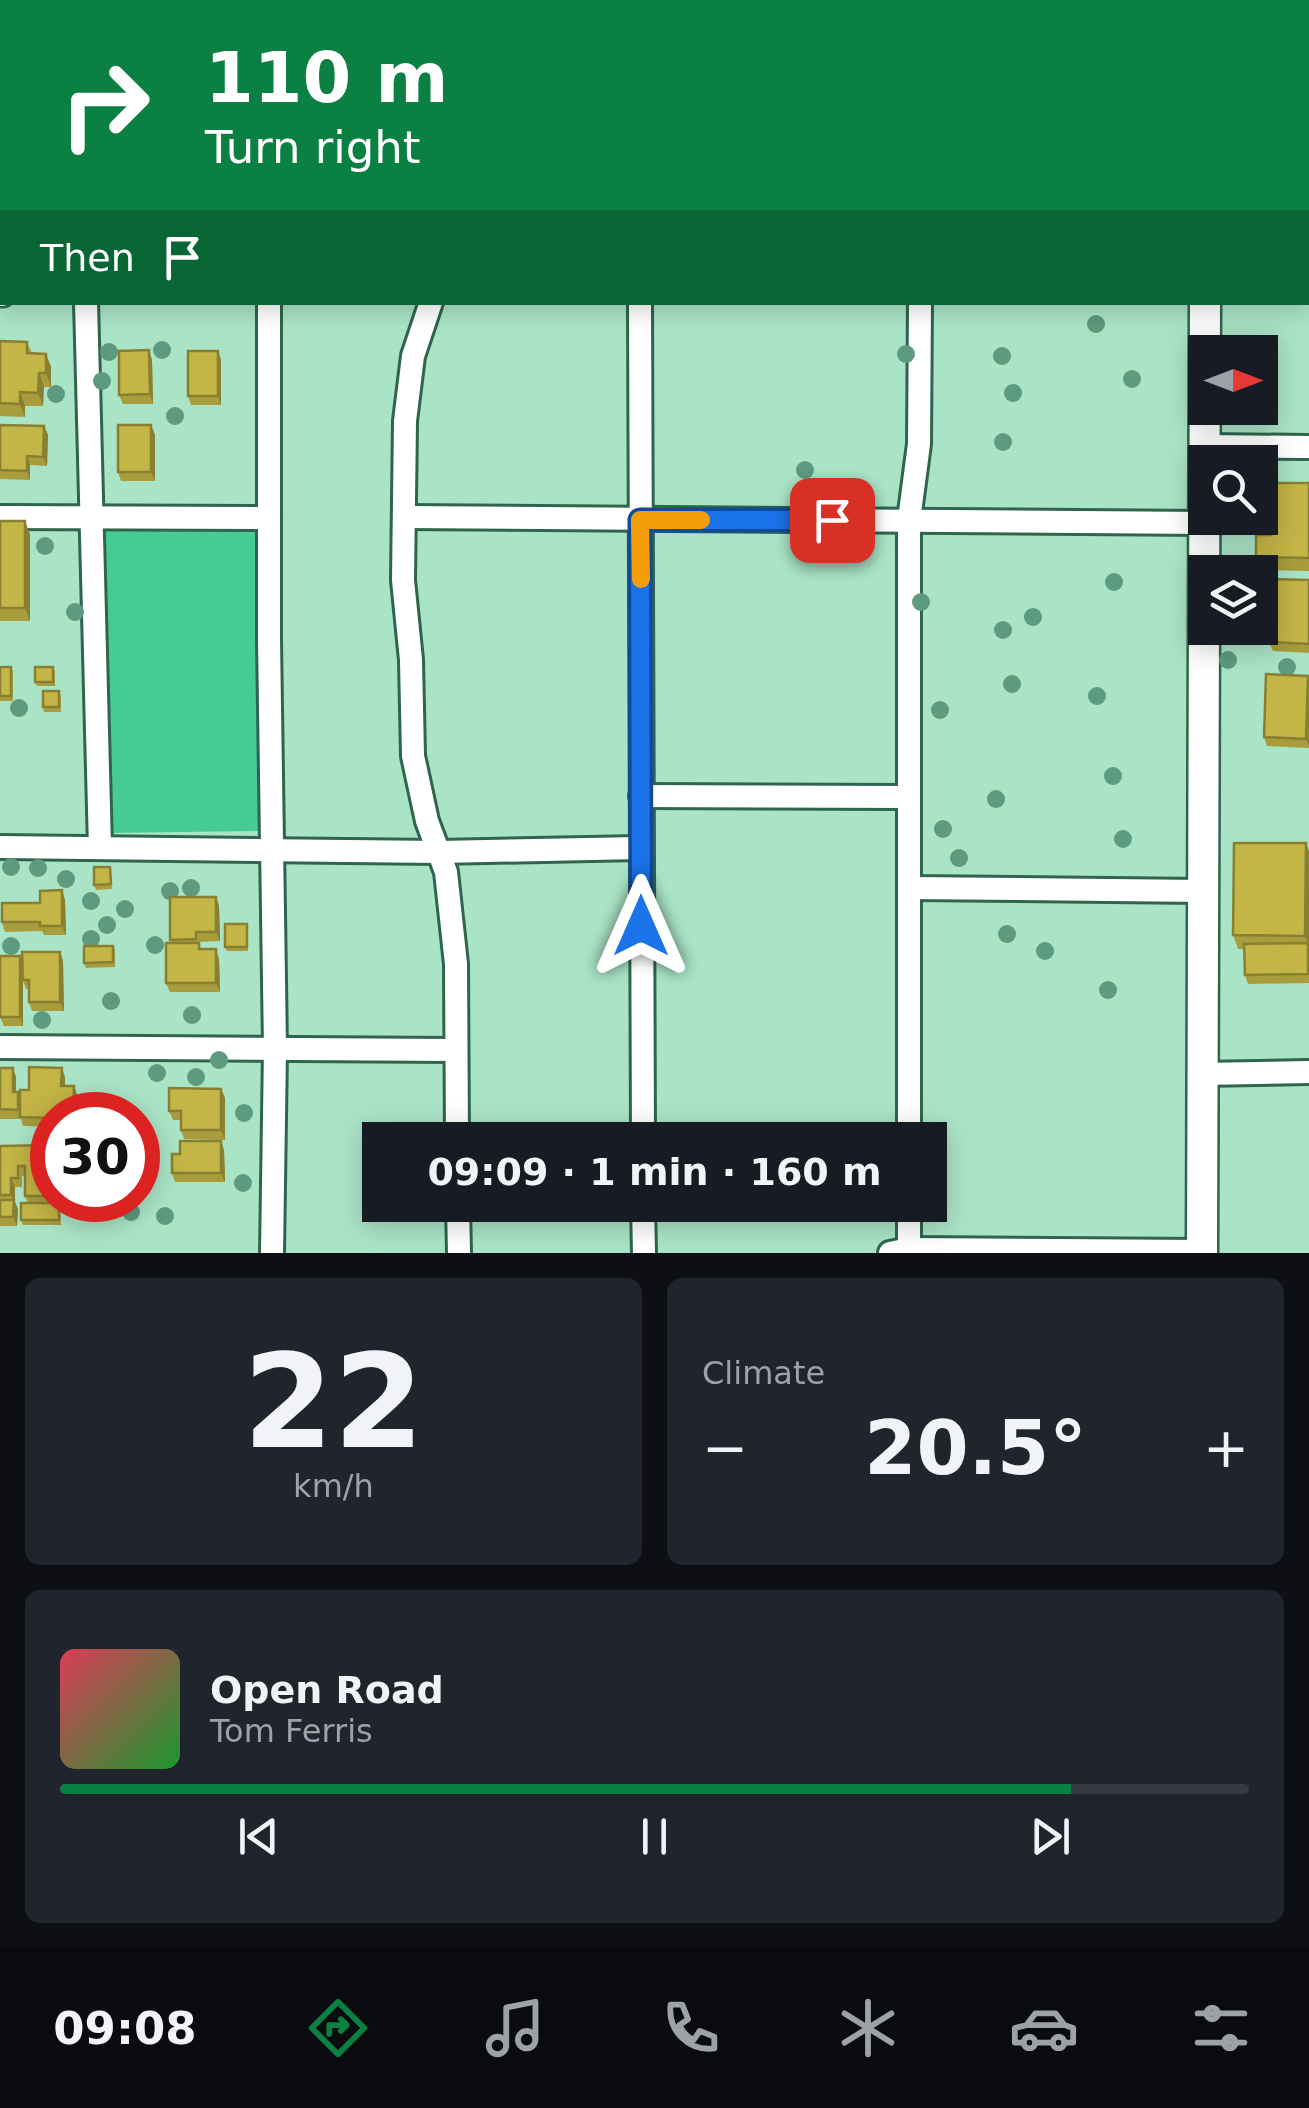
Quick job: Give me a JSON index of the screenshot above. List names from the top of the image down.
{
  "north": "right",
  "page": {
    "turn": ["110 m", "Turn right"],
    "then": "Then",
    "limit": "30",
    "trip": "09:09 · 1 min · 160 m",
    "tile": [
      ["22", "km/h"],
      "Climate"
    ],
    "heat": ["−", "20.5°", "+"],
    "song": ["Open Road", "Tom Ferris"],
    "tabs": "09:08"
  }
}
